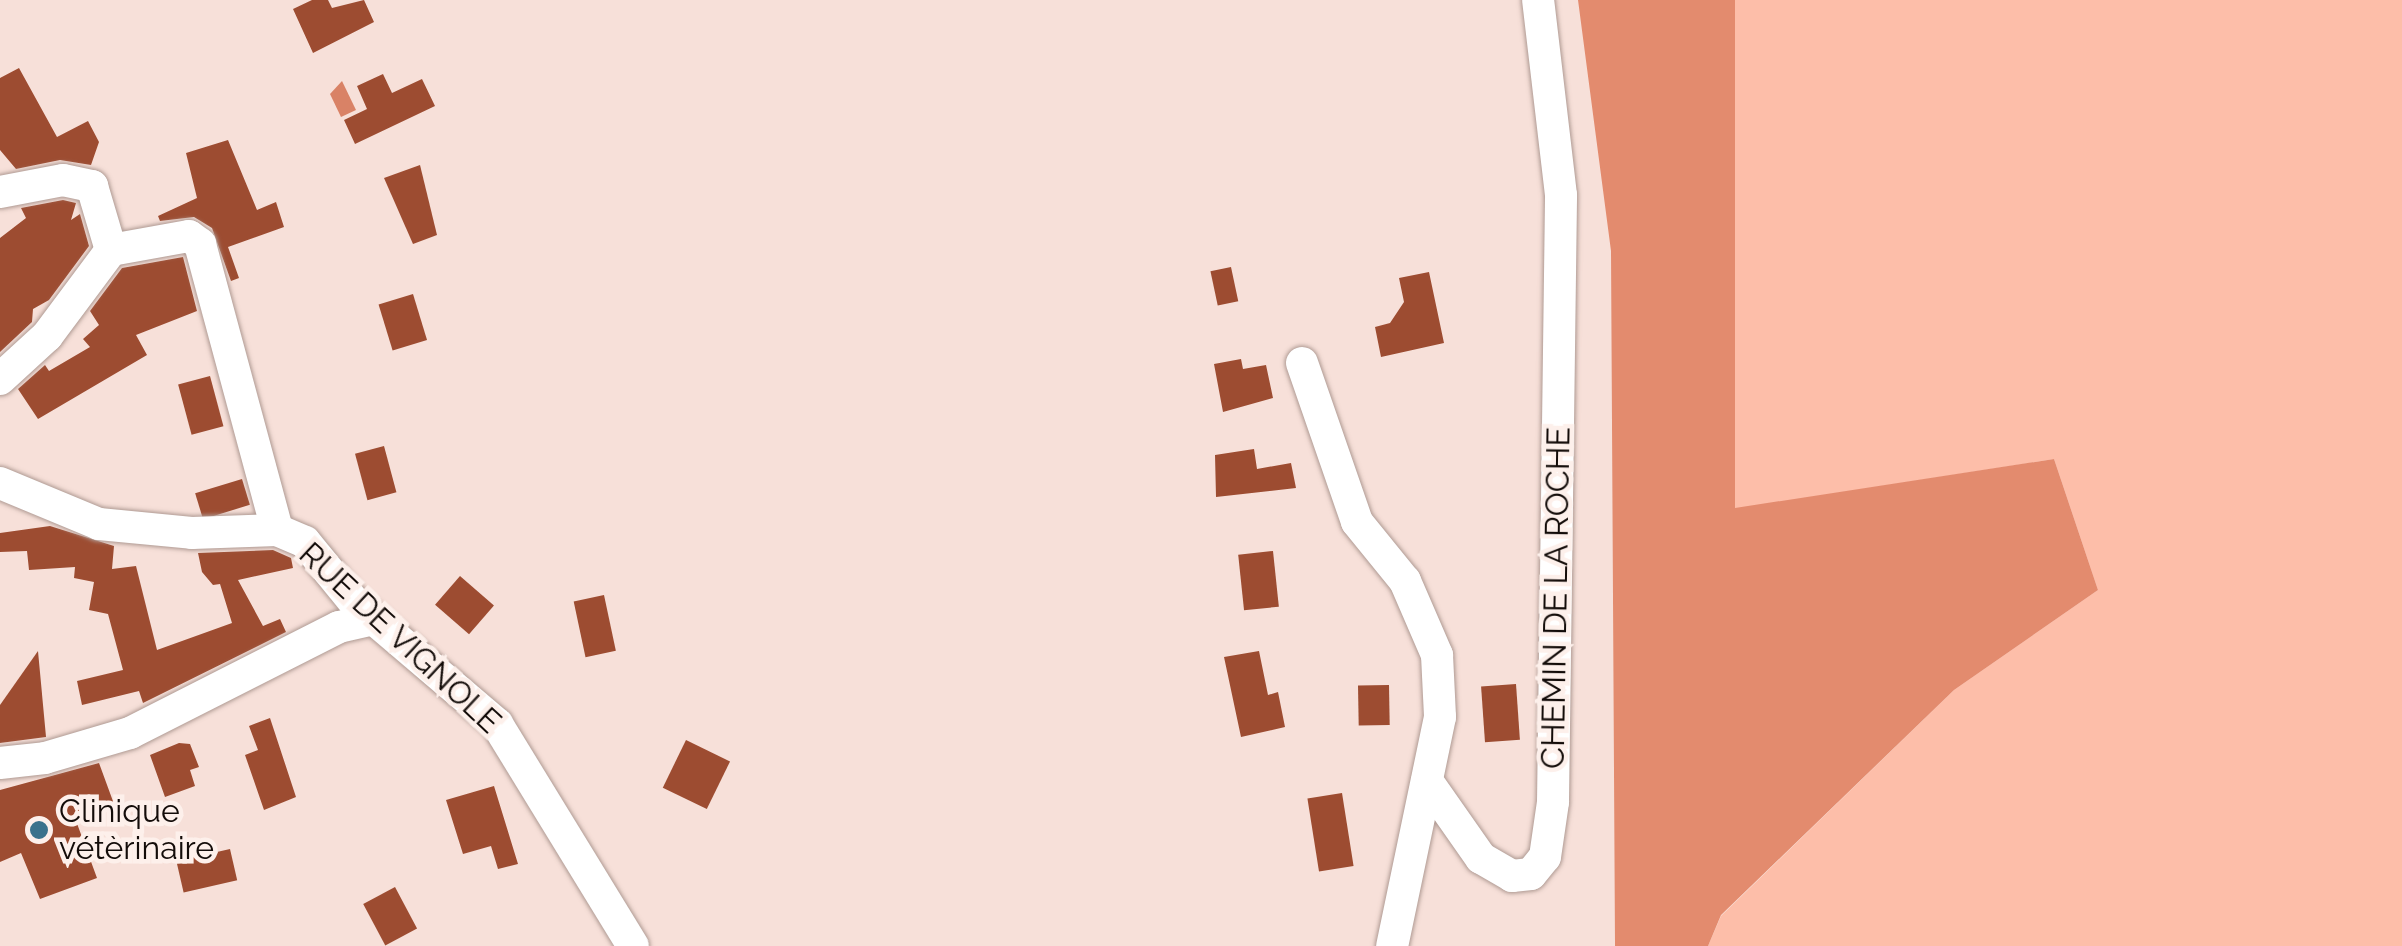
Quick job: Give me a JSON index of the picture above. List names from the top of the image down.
{
  "streets": {
    "street": ["CHEMIN DE LA ROCHE", "RUE DE VIGNOLE"]
  },
  "places": ["Clinique vétèrinaire"]
}
